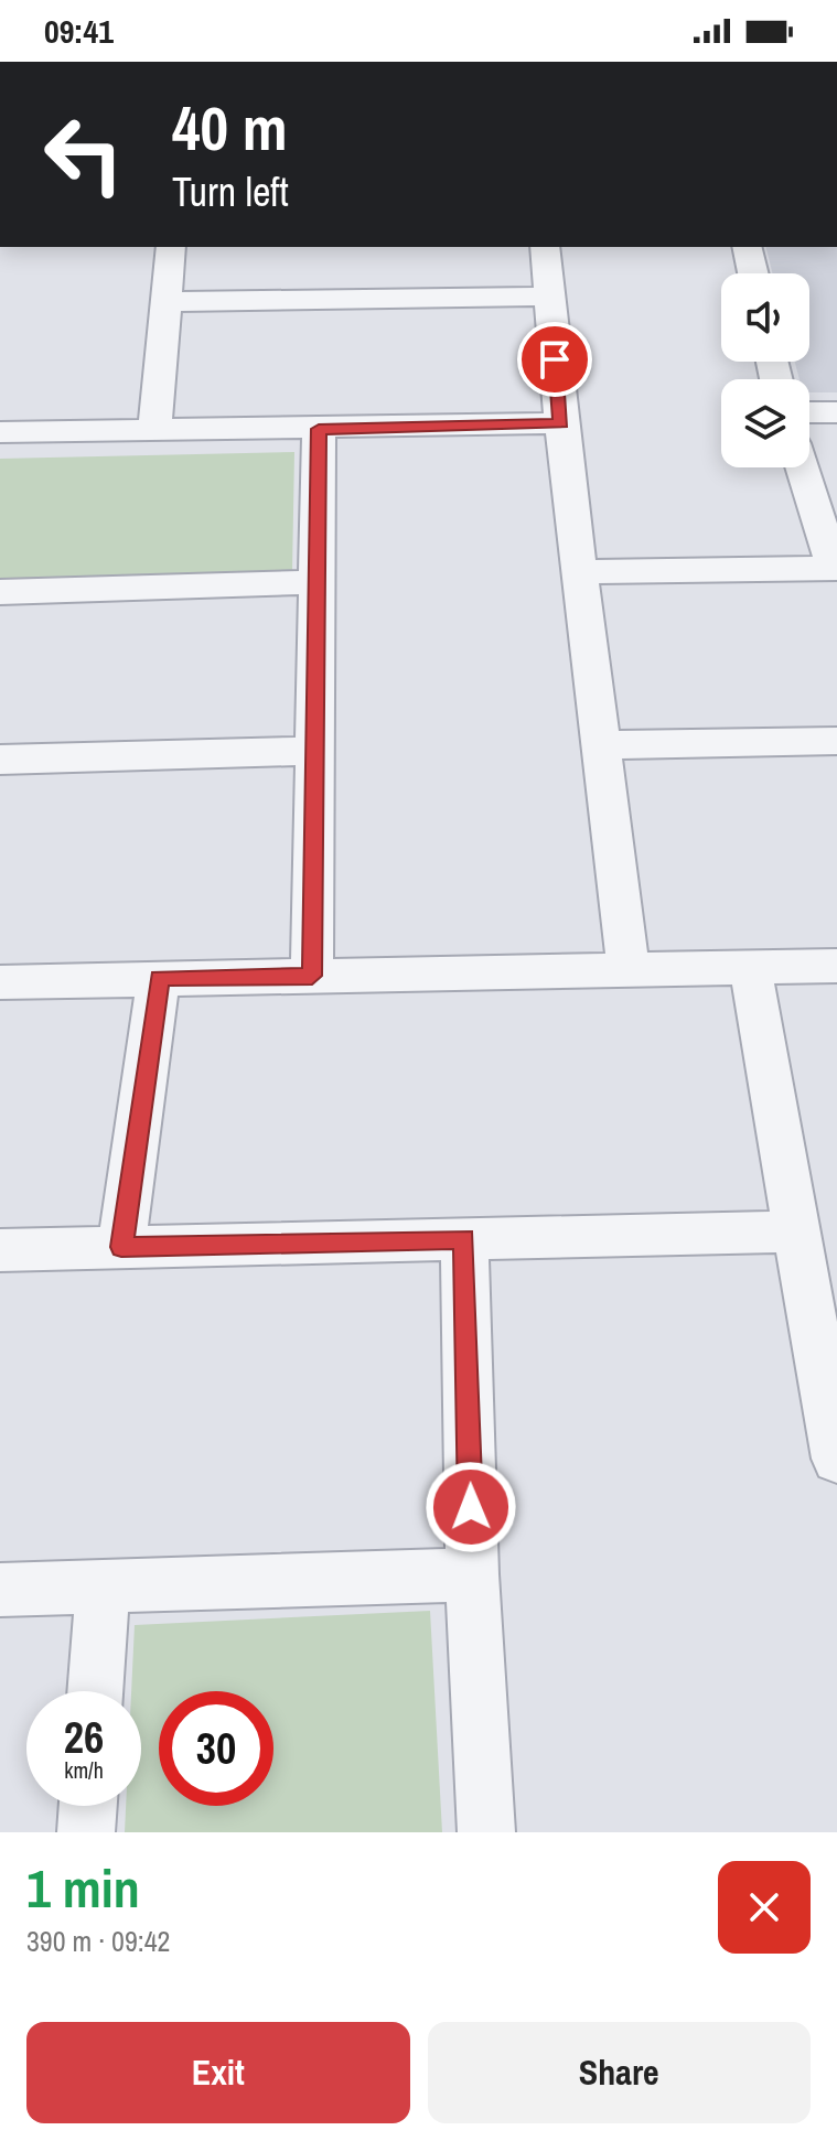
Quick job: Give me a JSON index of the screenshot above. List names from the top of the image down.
{
  "page": {
    "status": "09:41",
    "turn": ["40 m", "Turn left"],
    "speed": "26 km/h",
    "limit": "30",
    "heading": ["1 min", "390 m · 09:42"],
    "buttons": ["Exit", "Share"]
  }
}
